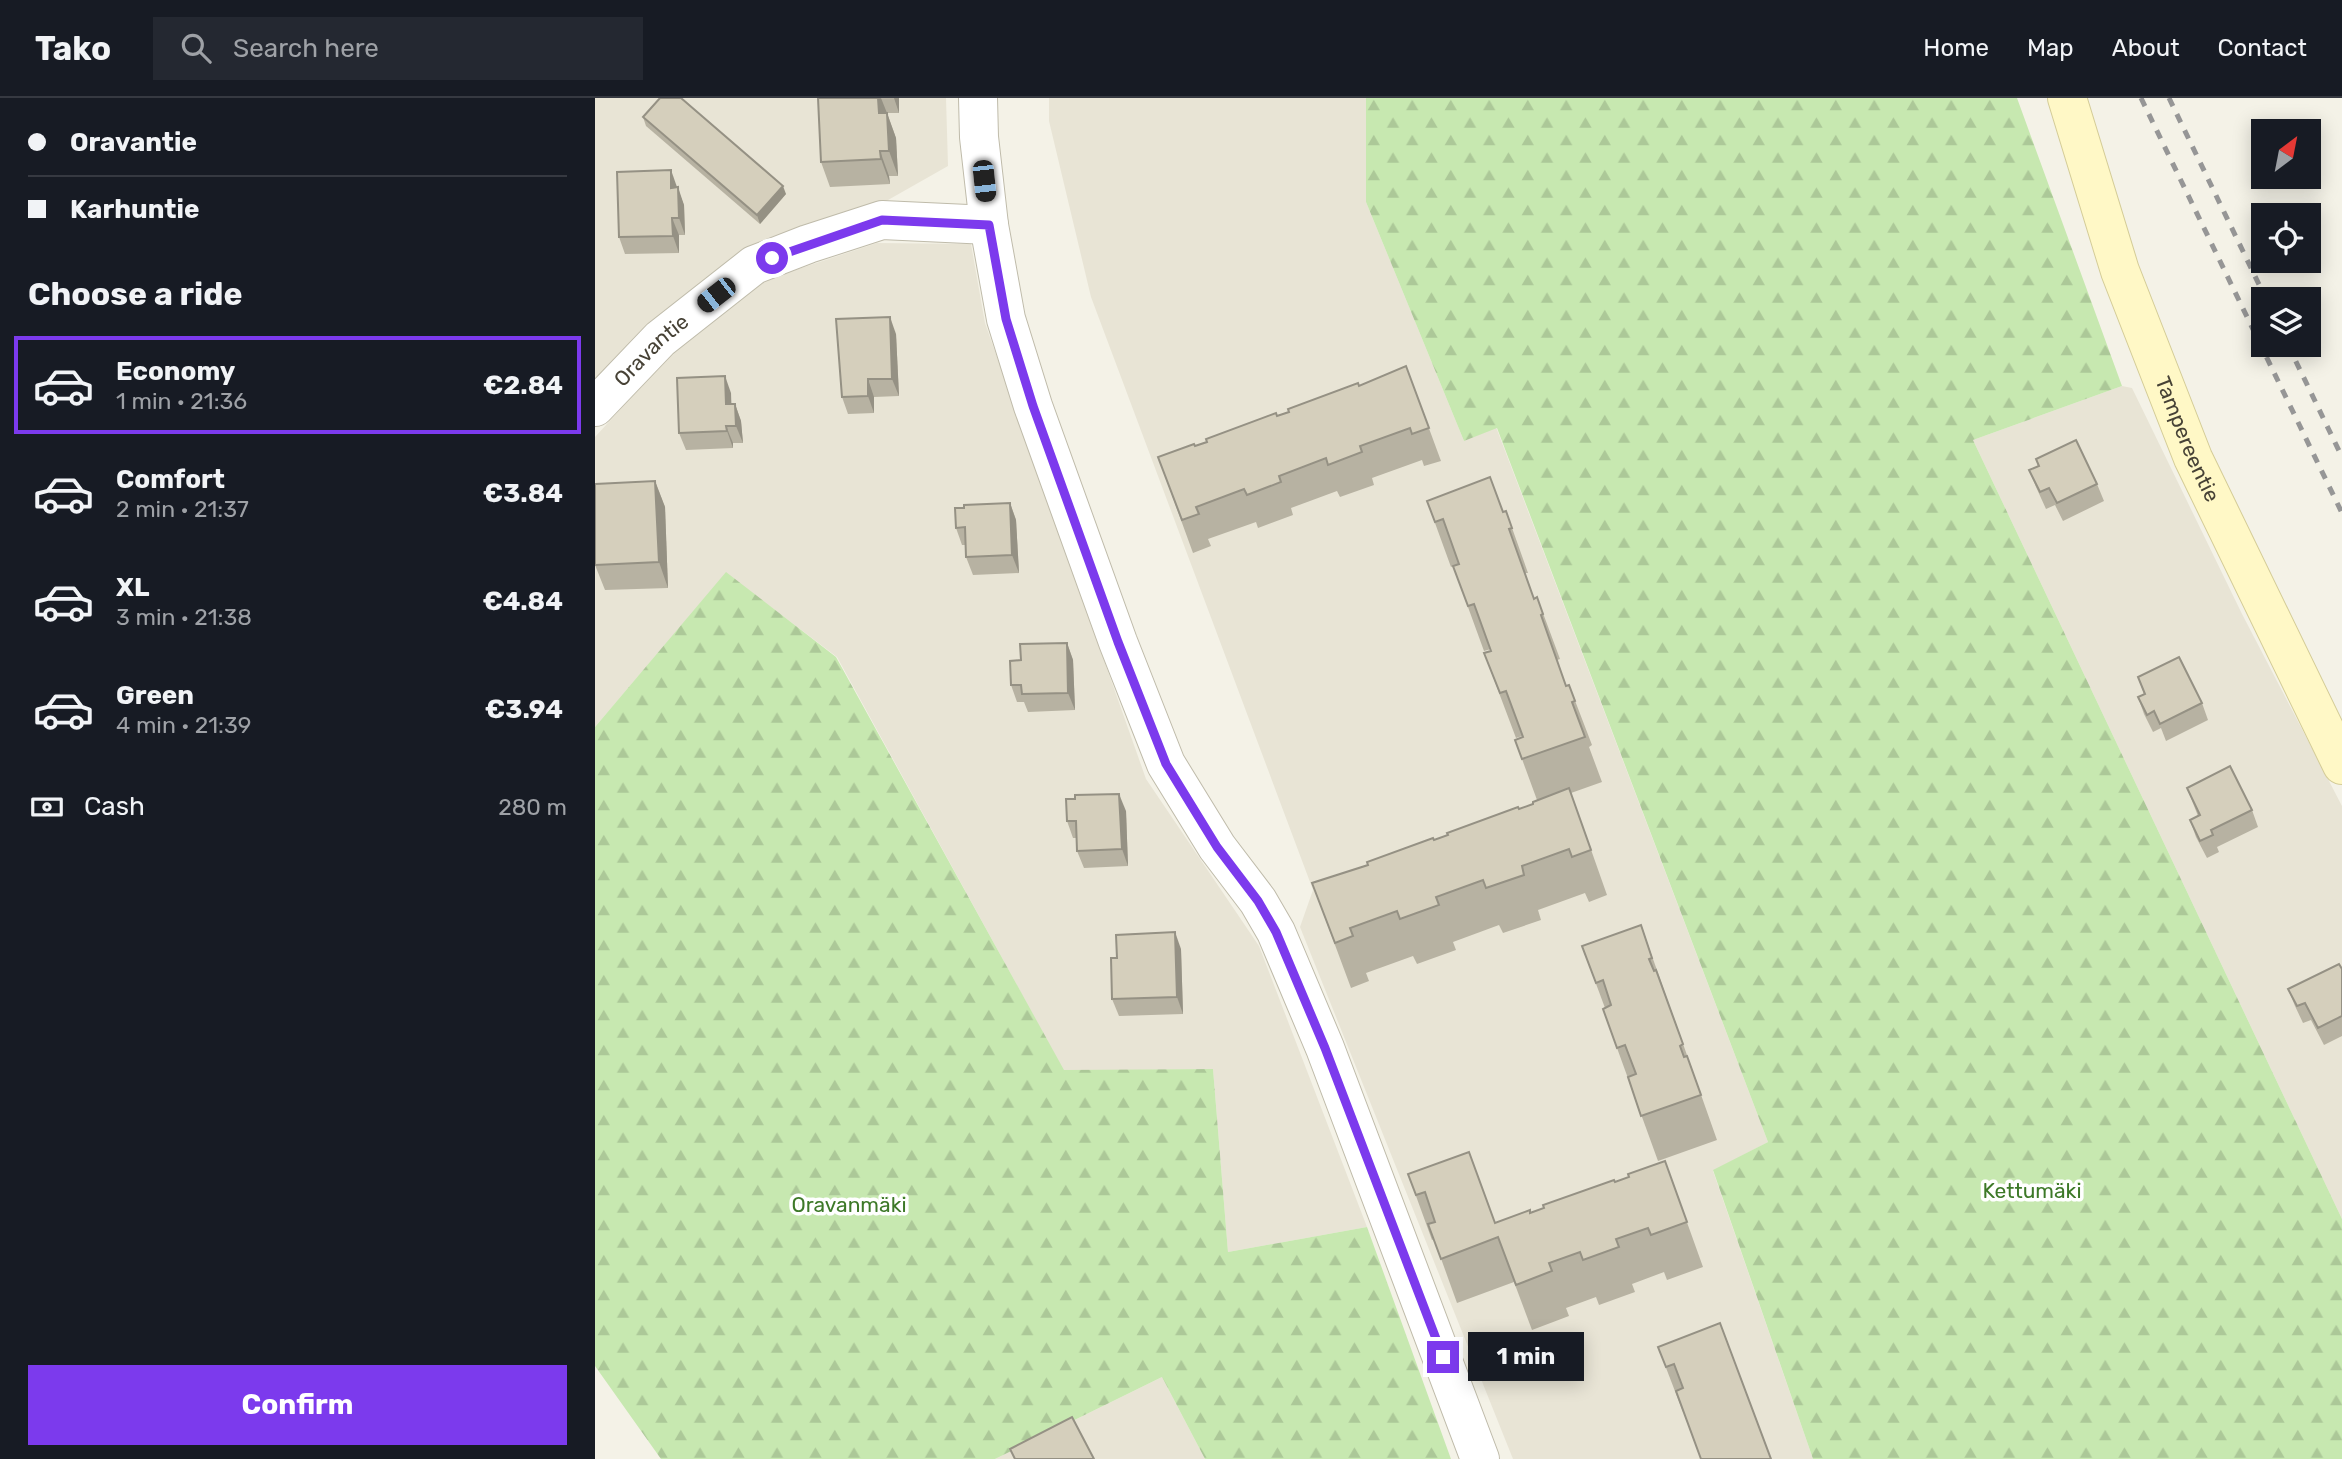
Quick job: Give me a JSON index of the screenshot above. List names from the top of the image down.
{
  "streets": {
    "main road": ["Tampereentie"],
    "street": ["Oravantie"]
  },
  "parks": ["Kettumäki", "Oravanmäki"],
  "north": "top right",
  "page": {
    "header": "Tako",
    "search": "Search here",
    "nav": [
      "Home",
      "Map",
      "About",
      "Contact"
    ],
    "banner": ["Oravantie", "Karhuntie"],
    "heading": "Choose a ride",
    "list": [
      {
        "name": "Economy",
        "note": "1 min · 21:36",
        "value": "€2.84"
      },
      {
        "name": "Comfort",
        "note": "2 min · 21:37",
        "value": "€3.84"
      },
      {
        "name": "XL",
        "note": "3 min · 21:38",
        "value": "€4.84"
      },
      {
        "name": "Green",
        "note": "4 min · 21:39",
        "value": "€3.94"
      }
    ],
    "pay": ["Cash", "280 m"],
    "bubble": "1 min",
    "buttons": "Confirm"
  }
}
